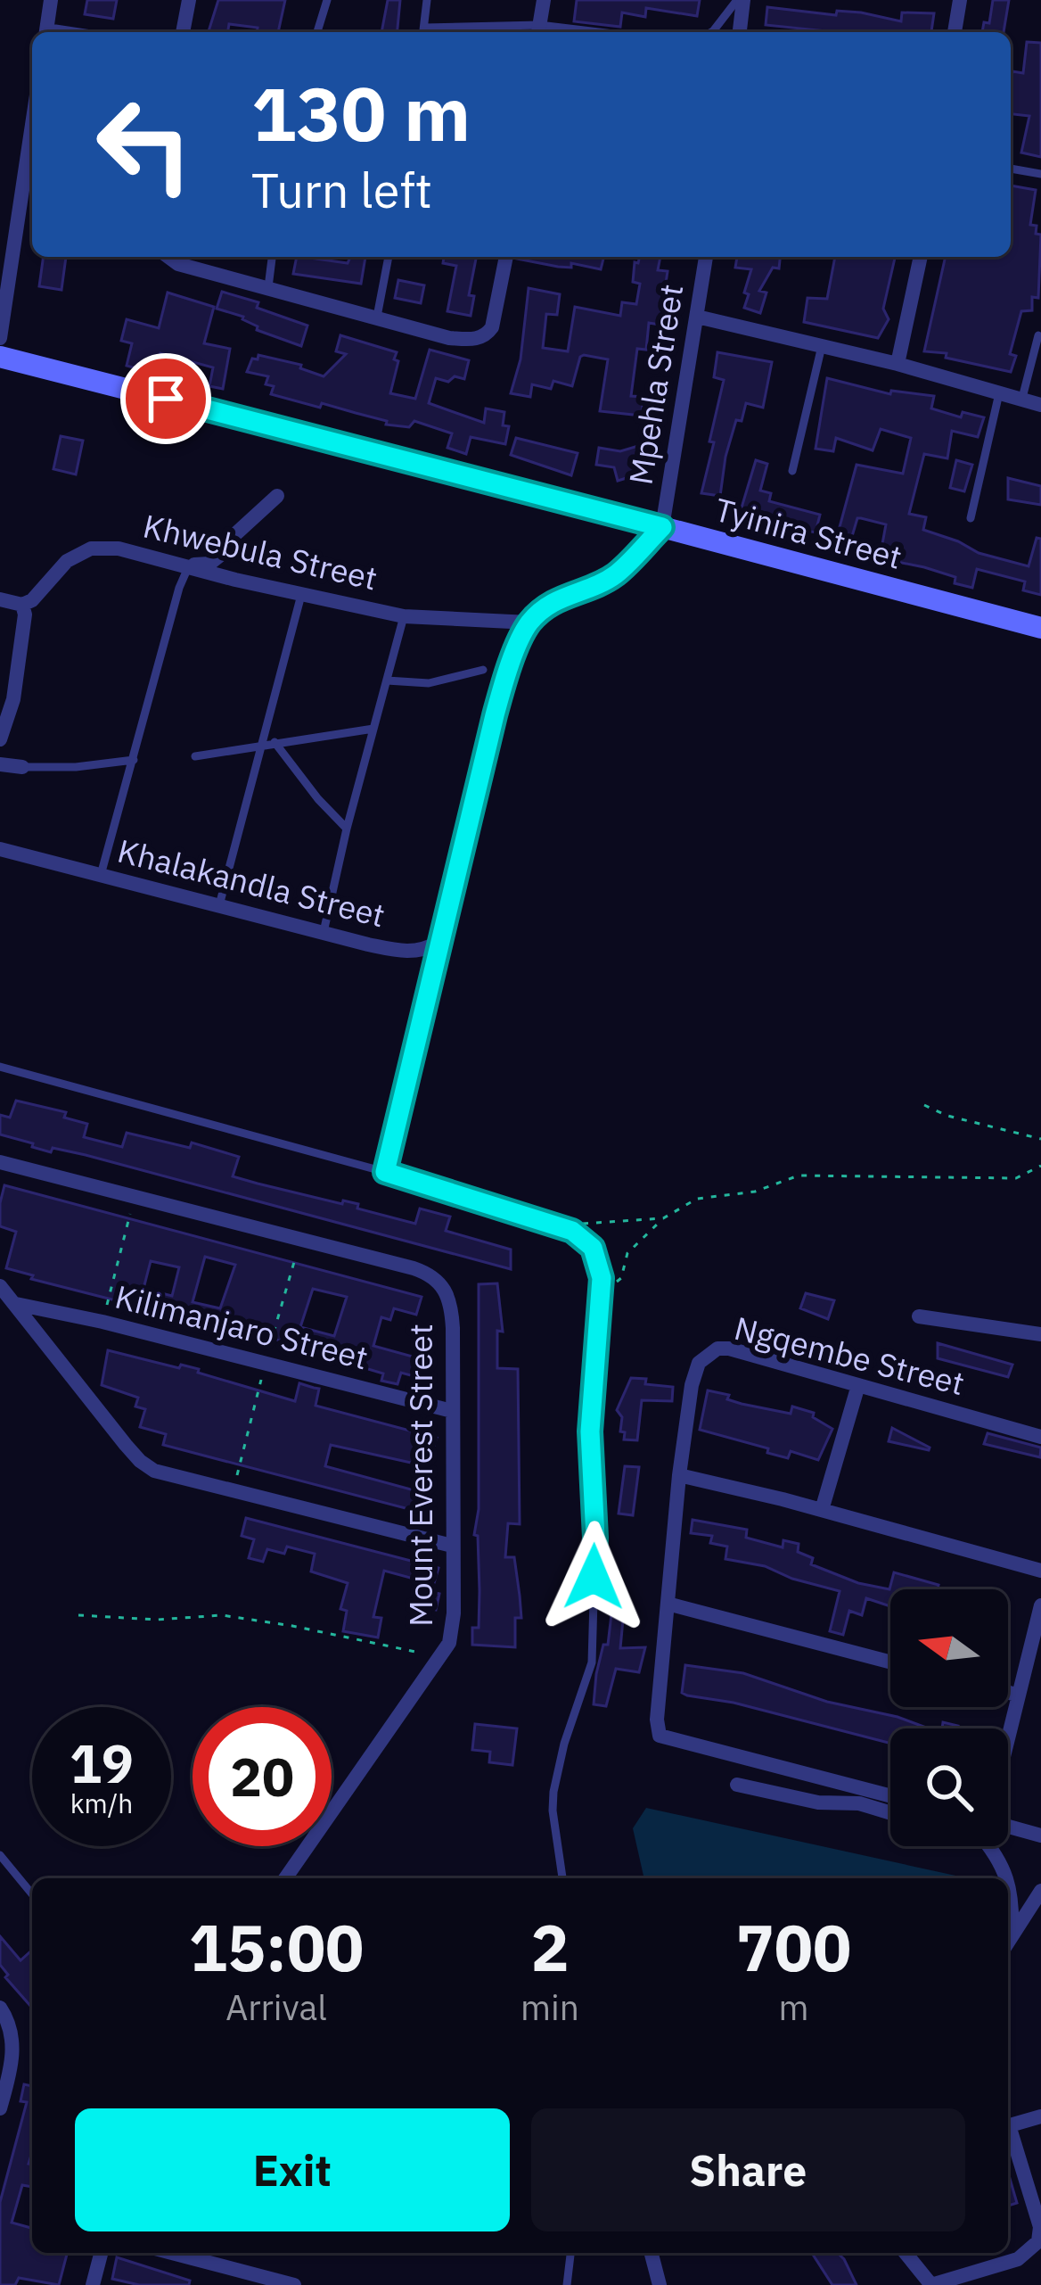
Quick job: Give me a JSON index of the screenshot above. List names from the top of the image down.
{
  "streets": {
    "street": [
      "Mpehla Street",
      "Tyinira Street",
      "Khwebula Street",
      "Khalakandla Street",
      "Kilimanjaro Street",
      "Ngqembe Street",
      "Mount Everest Street"
    ]
  },
  "crossings": [
    ["Mpehla Street", "Tyinira Street"],
    ["Kilimanjaro Street", "Mount Everest Street"]
  ],
  "north": "left",
  "page": {
    "turn": ["130 m", "Turn left"],
    "speed": "19 km/h",
    "limit": "20",
    "eta": [
      "15:00",
      "Arrival",
      "2",
      "min",
      "700",
      "m"
    ],
    "buttons": ["Exit", "Share"]
  }
}
